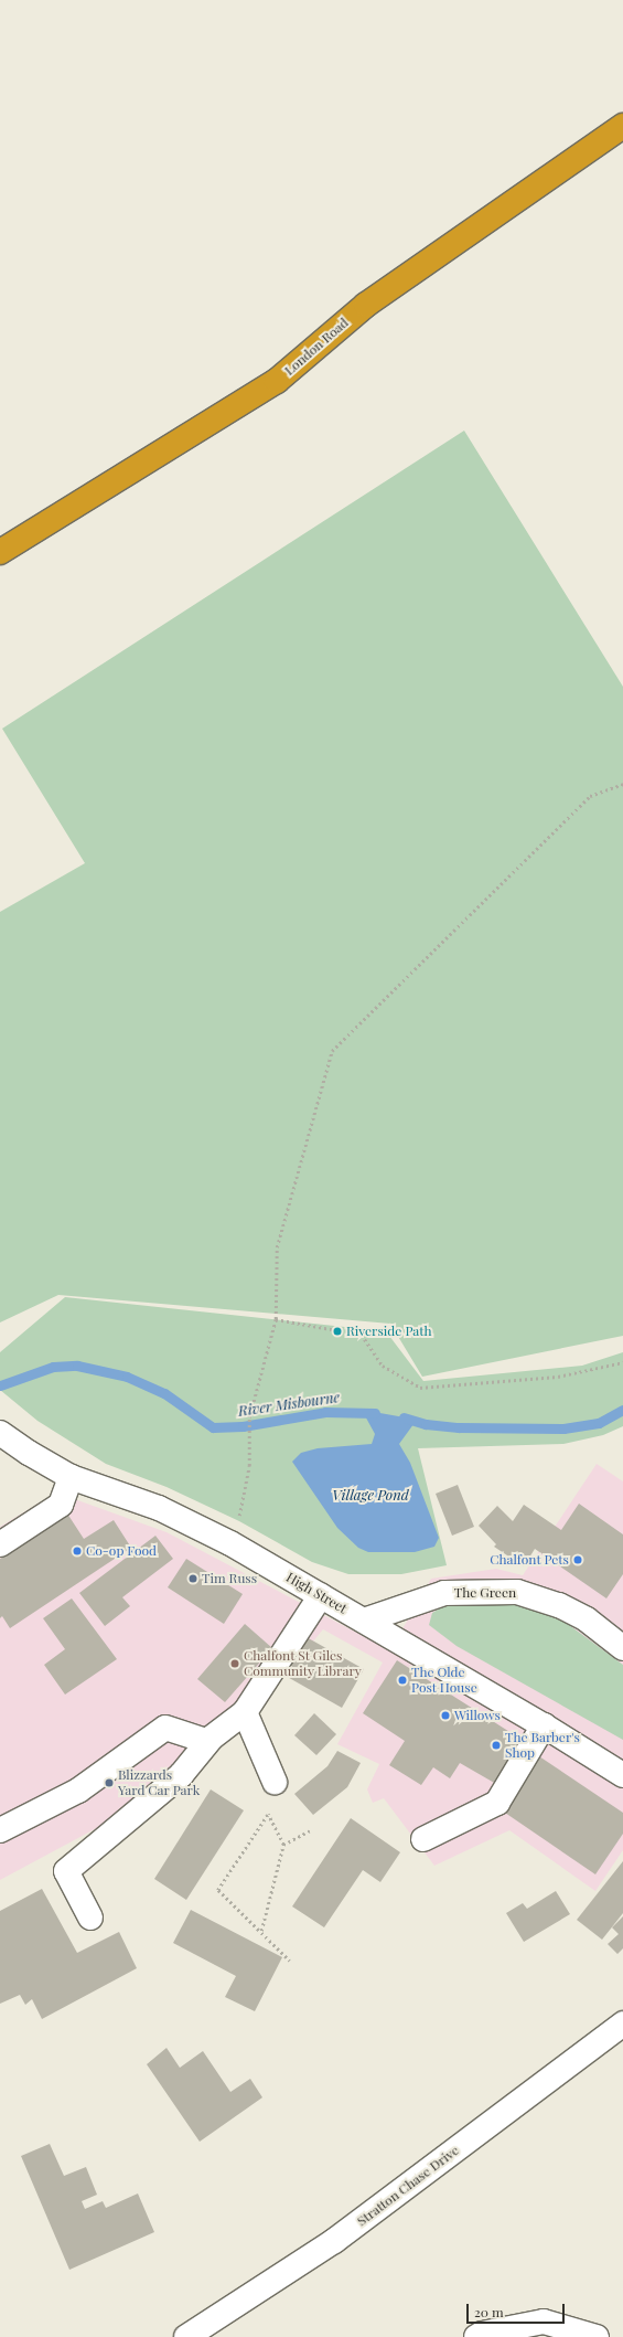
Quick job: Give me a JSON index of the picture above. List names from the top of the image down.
{
  "streets": {
    "highway": ["London Road"],
    "street": ["High Street", "The Green", "Stratton Chase Drive"]
  },
  "crossings": [
    ["High Street", "The Green"]
  ],
  "water": ["River Misbourne", "Village Pond"],
  "places": [
    "Riverside Path",
    "Co-op Food",
    "Chalfont Pets",
    "Tim Russ",
    "Chalfont St Giles Community Library",
    "The Olde Post House",
    "Willows",
    "The Barber's Shop",
    "Blizzards Yard Car Park"
  ],
  "scale_bar": "20 m"
}
